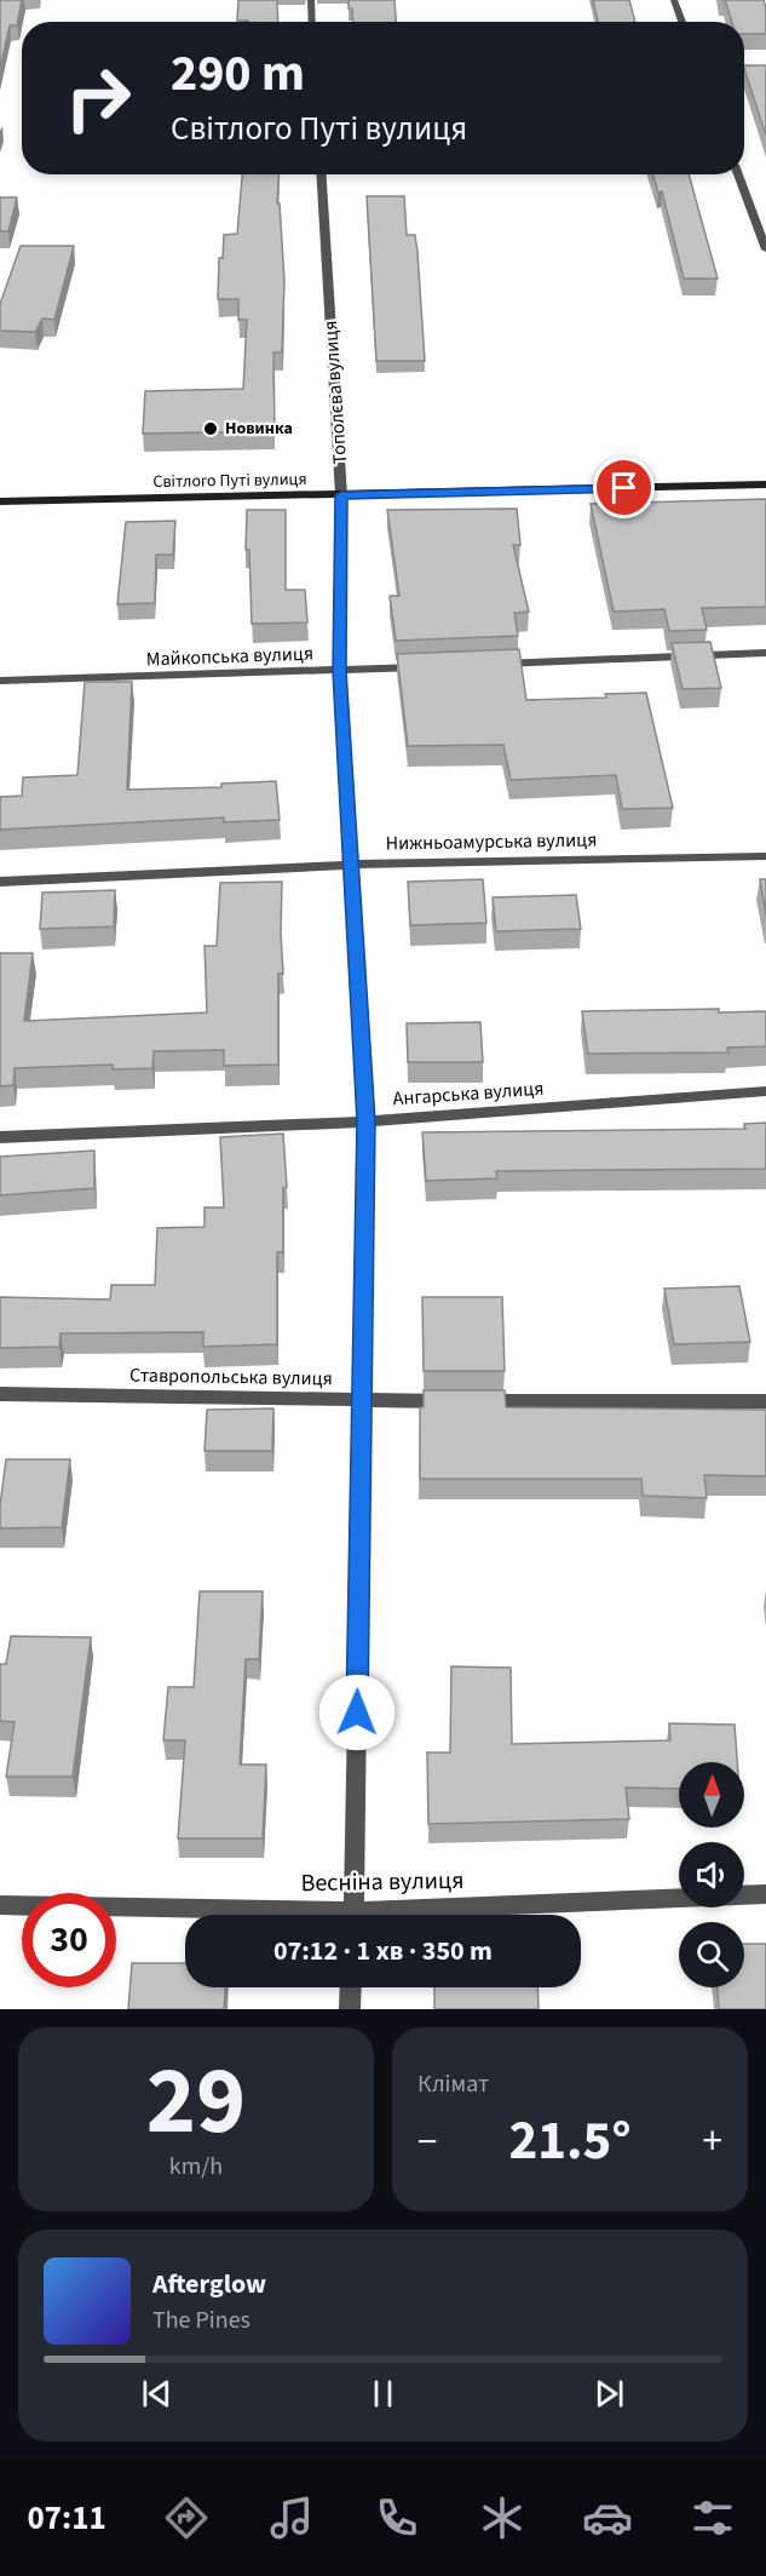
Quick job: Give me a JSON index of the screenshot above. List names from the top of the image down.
{
  "streets": {
    "main road": ["Світлого Путі вулиця"],
    "street": [
      "Тополєва вулиця",
      "Майкопська вулиця",
      "Нижньоамурська вулиця",
      "Ангарська вулиця",
      "Ставропольська вулиця",
      "Весніна вулиця"
    ]
  },
  "crossings": [
    ["Тополєва вулиця", "Світлого Путі вулиця"],
    ["Тополєва вулиця", "Майкопська вулиця"],
    ["Тополєва вулиця", "Нижньоамурська вулиця"],
    ["Тополєва вулиця", "Ангарська вулиця"],
    ["Тополєва вулиця", "Ставропольська вулиця"]
  ],
  "places": ["Новинка"],
  "north": "top",
  "page": {
    "turn": ["290 m", "Світлого Путі вулиця"],
    "limit": "30",
    "trip": "07:12 · 1 хв · 350 m",
    "tile": [
      ["29", "km/h"],
      "Клімат"
    ],
    "heat": ["−", "21.5°", "+"],
    "song": ["Afterglow", "The Pines"],
    "tabs": "07:11"
  }
}
